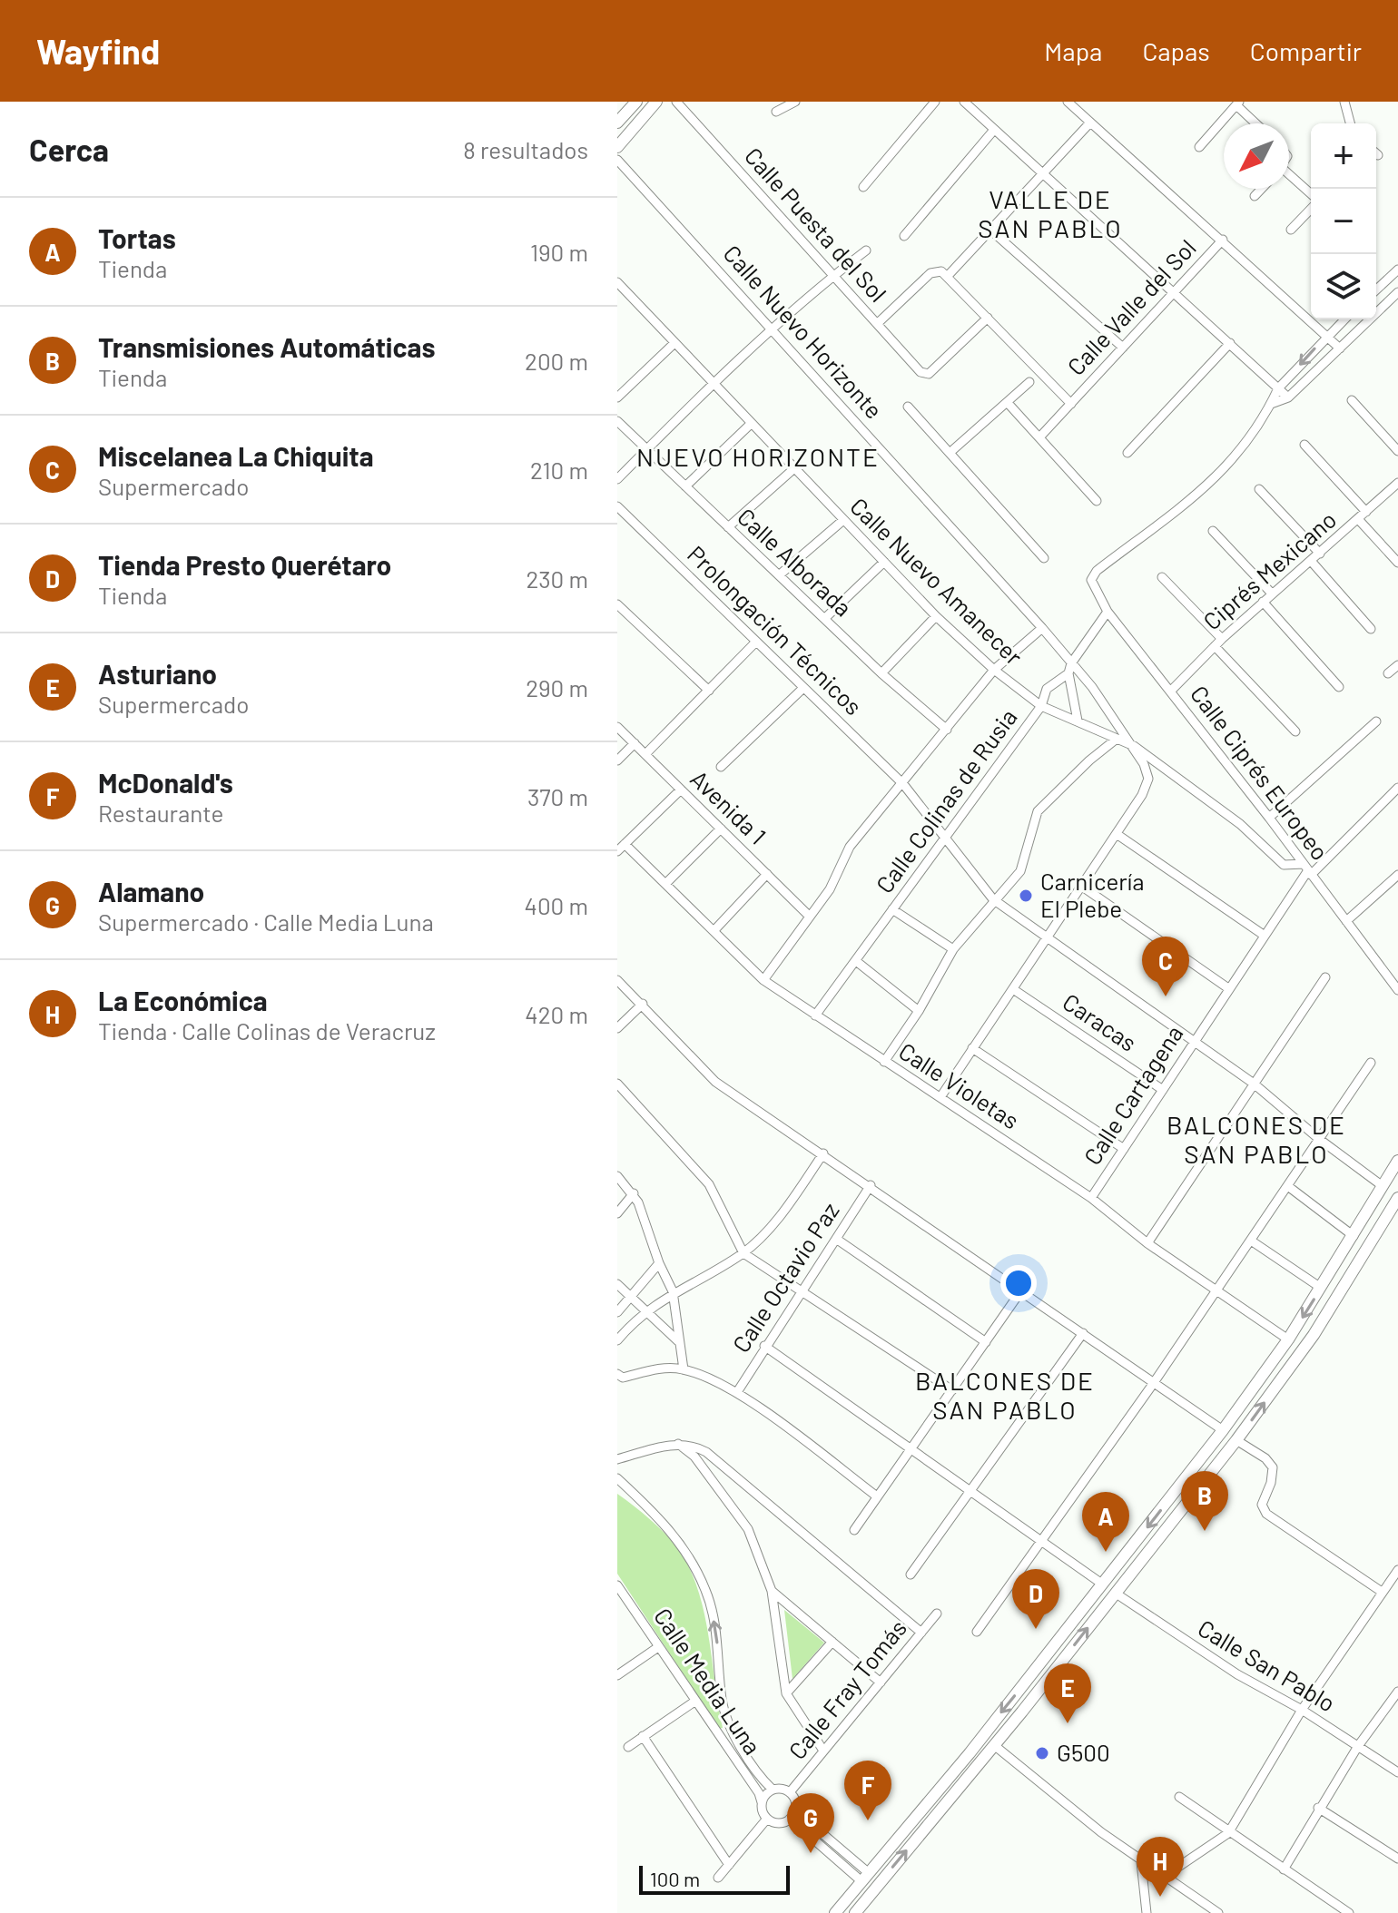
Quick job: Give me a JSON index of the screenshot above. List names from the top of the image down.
{
  "streets": {
    "street": [
      "Calle Puesta del Sol",
      "Calle Valle del Sol",
      "Calle Nuevo Horizonte",
      "Calle Alborada",
      "Ciprés Mexicano",
      "Calle Nuevo Amanecer",
      "Prolongación Técnicos",
      "Calle Ciprés Europeo",
      "Calle Colinas de Rusia",
      "Avenida 1",
      "Caracas",
      "Calle Violetas",
      "Calle Cartagena",
      "Calle Octavio Paz",
      "Calle San Pablo",
      "Calle Media Luna",
      "Calle Fray Tomás"
    ]
  },
  "crossings": [
    ["Calle Nuevo Horizonte", "Calle Colinas de Rusia"],
    ["Ciprés Mexicano", "Calle Ciprés Europeo"],
    ["Calle Nuevo Amanecer", "Calle Colinas de Rusia"],
    ["Prolongación Técnicos", "Calle Colinas de Rusia"],
    ["Prolongación Técnicos", "Calle Cartagena"],
    ["Calle Ciprés Europeo", "Calle Colinas de Rusia"],
    ["Calle Ciprés Europeo", "Calle Cartagena"],
    ["Calle Colinas de Rusia", "Calle Violetas"],
    ["Caracas", "Calle Cartagena"],
    ["Calle Violetas", "Calle Cartagena"],
    ["Calle Media Luna", "Calle Fray Tomás"]
  ],
  "districts": [
    "VALLE DE SAN PABLO",
    "NUEVO HORIZONTE",
    "BALCONES DE SAN PABLO",
    "BALCONES DE SAN PABLO"
  ],
  "places": ["Carnicería El Plebe", "G500"],
  "scale_bar": "100 m",
  "north": "bottom left",
  "page": {
    "header": "Wayfind",
    "nav": ["Mapa", "Capas", "Compartir"],
    "heading": ["Cerca", "8 resultados"],
    "map_buttons": ["+", "−"],
    "list": [
      {
        "mark": "A",
        "name": "Tortas",
        "note": "Tienda",
        "value": "190 m"
      },
      {
        "mark": "B",
        "name": "Transmisiones Automáticas",
        "note": "Tienda",
        "value": "200 m"
      },
      {
        "mark": "C",
        "name": "Miscelanea La Chiquita",
        "note": "Supermercado",
        "value": "210 m"
      },
      {
        "mark": "D",
        "name": "Tienda Presto Querétaro",
        "note": "Tienda",
        "value": "230 m"
      },
      {
        "mark": "E",
        "name": "Asturiano",
        "note": "Supermercado",
        "value": "290 m"
      },
      {
        "mark": "F",
        "name": "McDonald's",
        "note": "Restaurante",
        "value": "370 m"
      },
      {
        "mark": "G",
        "name": "Alamano",
        "note": "Supermercado · Calle Media Luna",
        "value": "400 m"
      },
      {
        "mark": "H",
        "name": "La Económica",
        "note": "Tienda · Calle Colinas de Veracruz",
        "value": "420 m"
      }
    ],
    "pins": [
      "C",
      "B",
      "A",
      "D",
      "E",
      "F",
      "G",
      "H"
    ],
    "scale": "100 m"
  }
}
